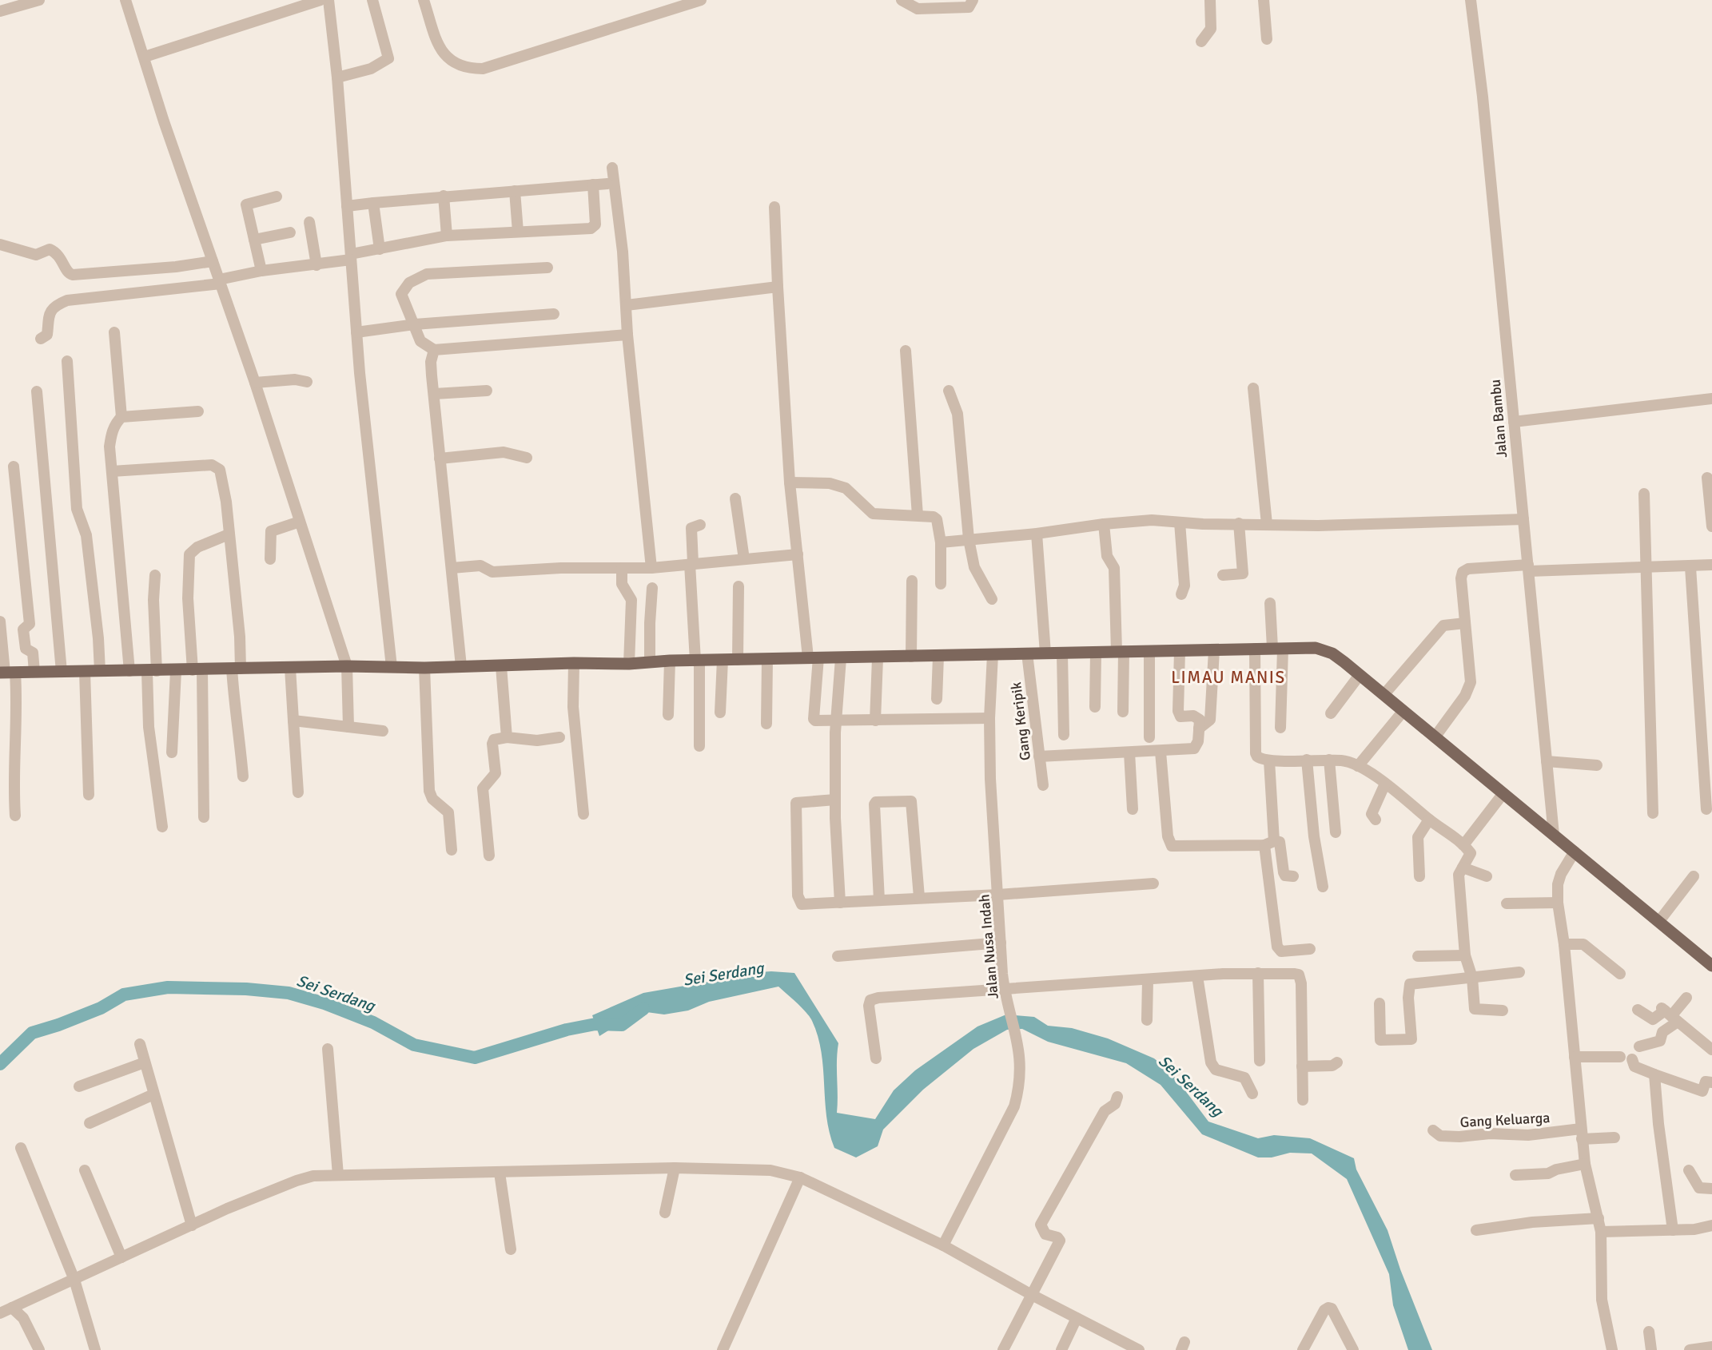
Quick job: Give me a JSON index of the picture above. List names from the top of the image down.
{
  "streets": {
    "street": [
      "Jalan Bambu",
      "Gang Keripik",
      "Jalan Nusa Indah",
      "Gang Keluarga"
    ]
  },
  "districts": ["LIMAU MANIS"],
  "water": ["Sei Serdang"]
}
